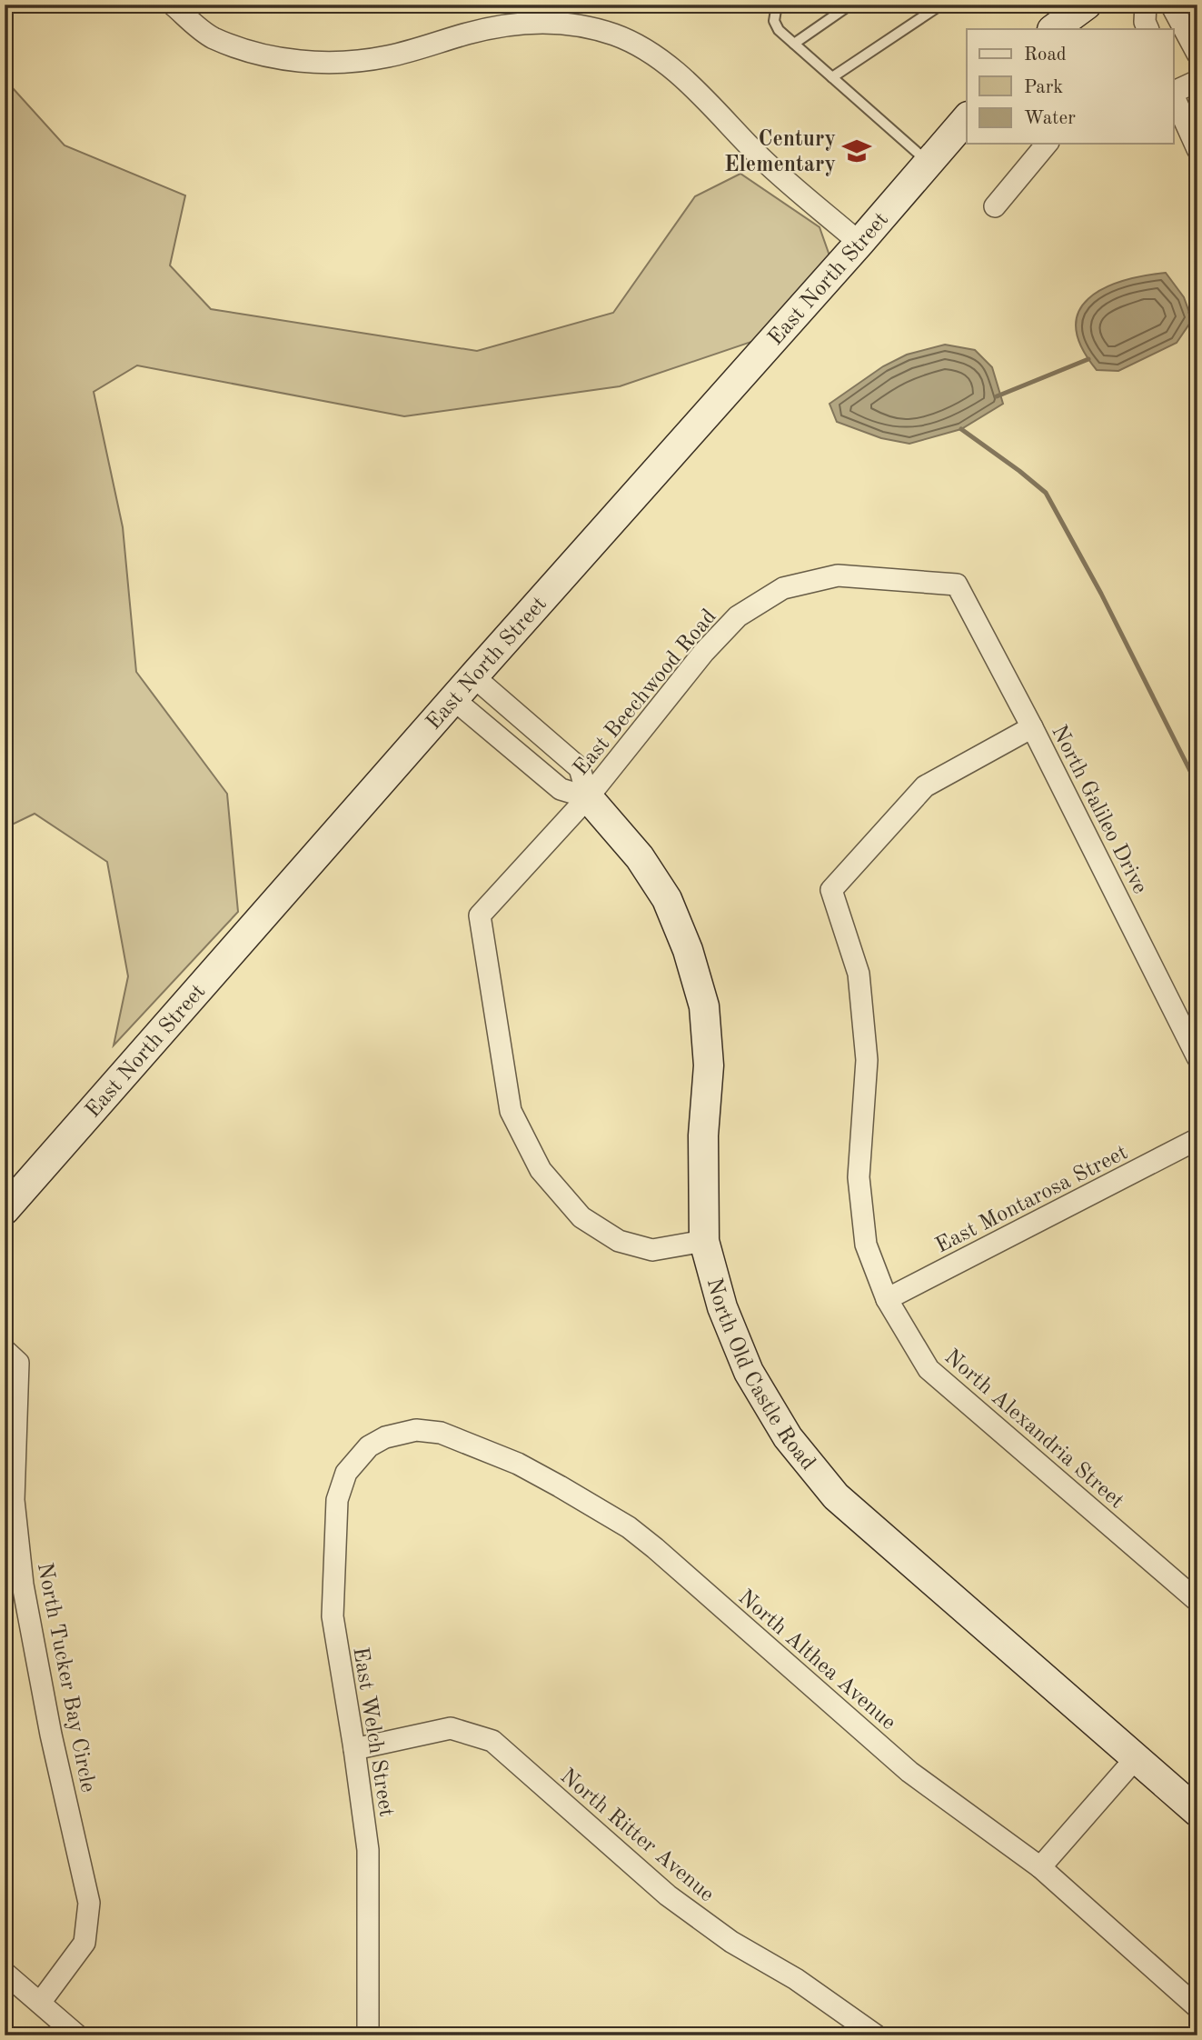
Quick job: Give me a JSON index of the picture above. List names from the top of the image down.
{
  "streets": {
    "street": [
      "East North Street",
      "East Beechwood Road",
      "North Galileo Drive",
      "East Montarosa Street",
      "North Old Castle Road",
      "North Alexandria Street",
      "North Althea Avenue",
      "North Tucker Bay Circle",
      "East Welch Street",
      "North Ritter Avenue"
    ]
  },
  "crossings": [
    ["East Beechwood Road", "North Galileo Drive"],
    ["East Beechwood Road", "North Old Castle Road"],
    ["North Galileo Drive", "North Alexandria Street"],
    ["East Montarosa Street", "North Alexandria Street"],
    ["North Althea Avenue", "East Welch Street"],
    ["East Welch Street", "North Ritter Avenue"]
  ],
  "places": {
    "school or university": ["Century Elementary"]
  },
  "legend": ["Road", "Park", "Water"]
}
